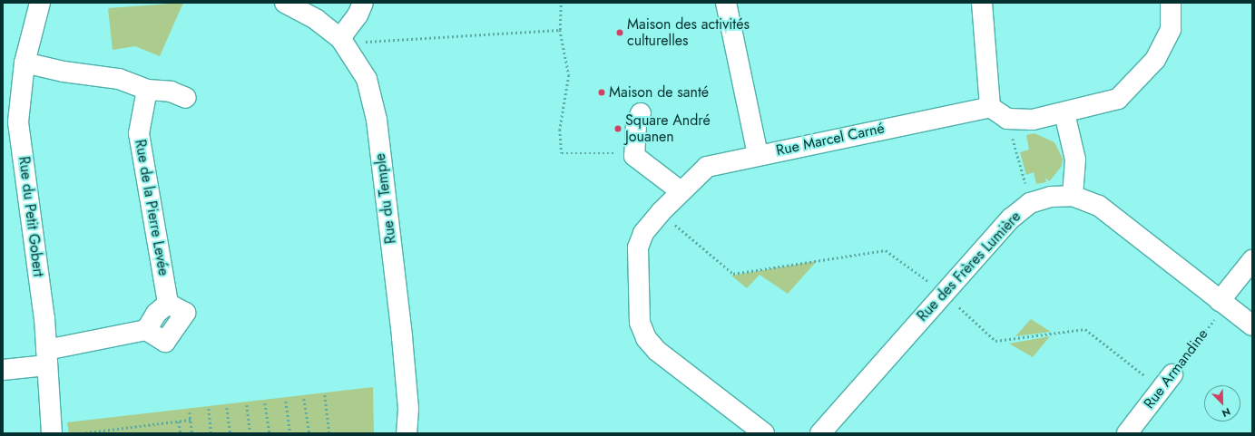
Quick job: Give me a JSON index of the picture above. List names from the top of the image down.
{
  "streets": {
    "street": [
      "Rue Marcel Carné",
      "Rue du Temple",
      "Rue de la Pierre Levée",
      "Rue du Petit Gobert",
      "Rue des Frères Lumière",
      "Rue Armandine"
    ]
  },
  "crossings": [
    ["Rue de la Pierre Levée", "Rue du Petit Gobert"],
    ["Rue des Frères Lumière", "Rue Armandine"]
  ],
  "places": ["Maison des activités culturelles", "Maison de santé", "Square André Jouanen"],
  "north": "bottom right"
}
